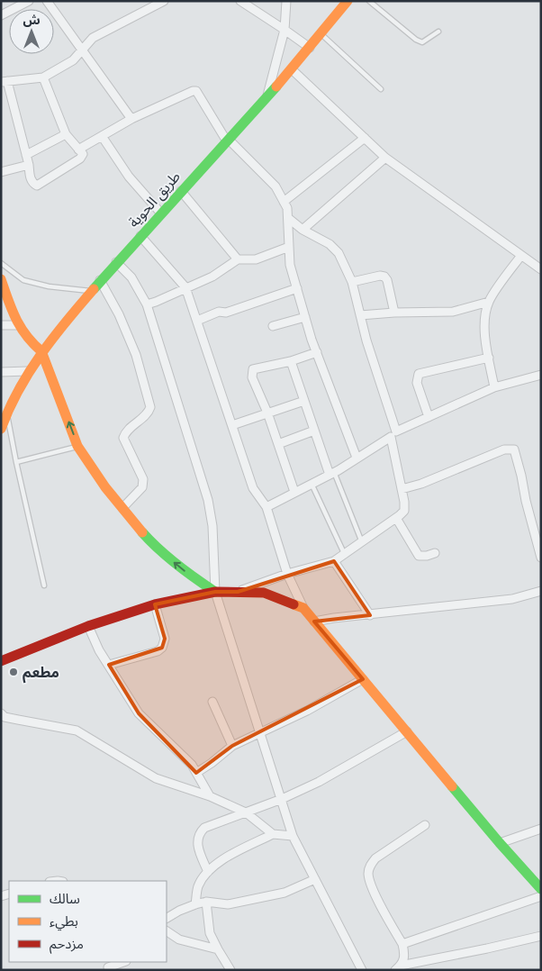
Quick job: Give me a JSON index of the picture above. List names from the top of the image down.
{
  "streets": {
    "street": ["طريق الحوية"]
  },
  "places": ["مطعم"],
  "legend": ["سالك", "بطيء", "مزدحم"],
  "north": "top"
}
